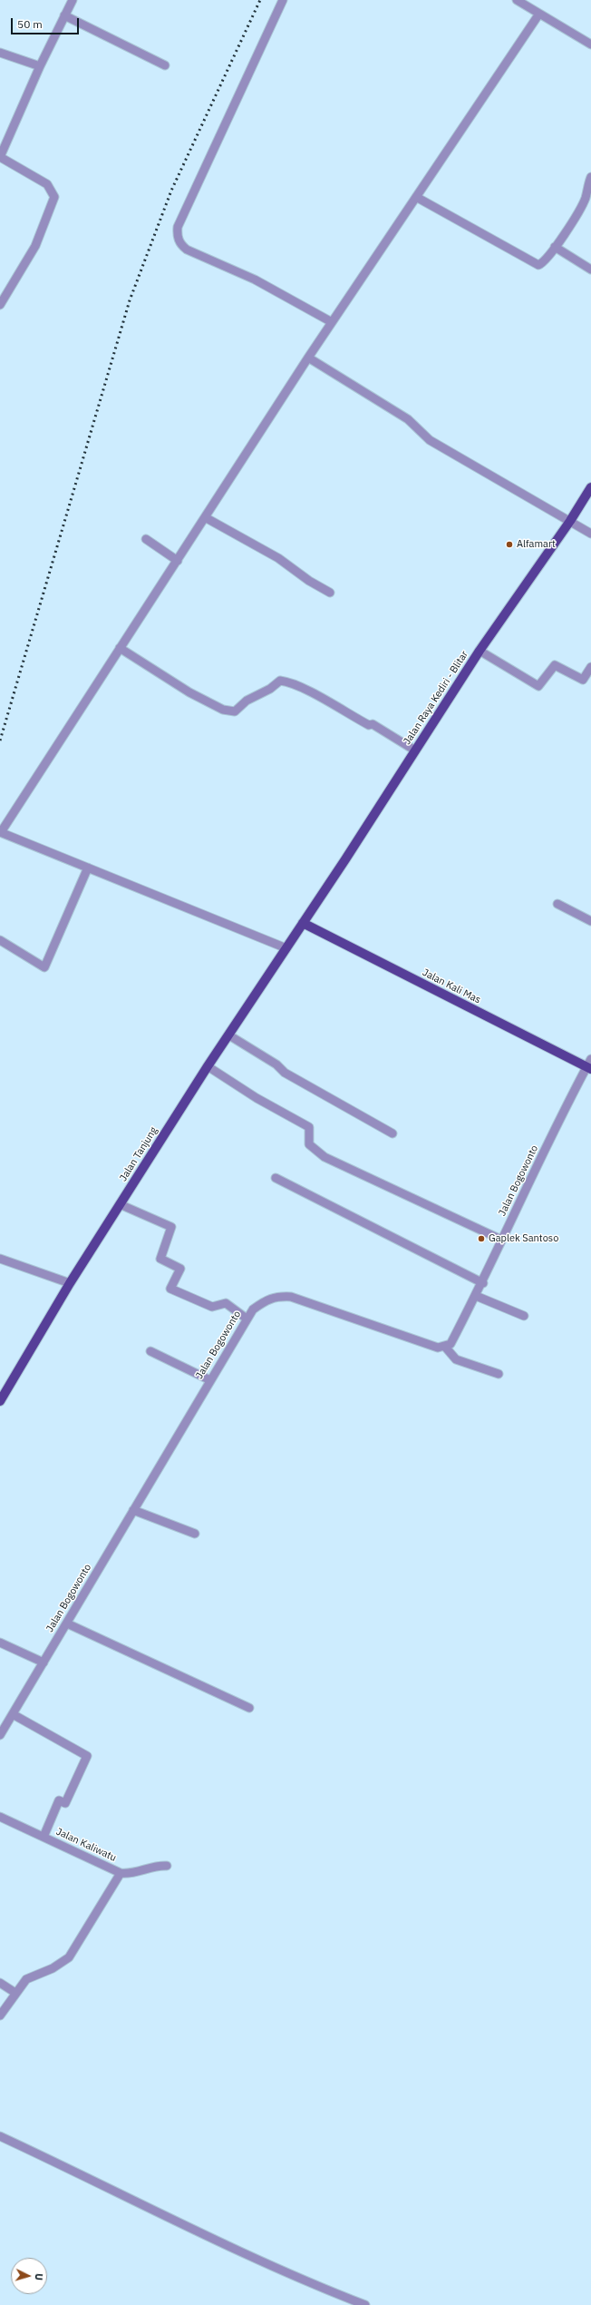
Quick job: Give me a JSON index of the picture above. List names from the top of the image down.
{
  "streets": {
    "main road": ["Jalan Raya Kediri - Blitar", "Jalan Kali Mas", "Jalan Tanjung"],
    "street": ["Jalan Bogowonto", "Jalan Kaliwatu"]
  },
  "crossings": [
    ["Jalan Raya Kediri - Blitar", "Jalan Kali Mas"],
    ["Jalan Raya Kediri - Blitar", "Jalan Tanjung"],
    ["Jalan Kali Mas", "Jalan Tanjung"],
    ["Jalan Kali Mas", "Jalan Bogowonto"]
  ],
  "places": ["Alfamart", "Gaplek Santoso"],
  "scale_bar": "50 m",
  "north": "right"
}
